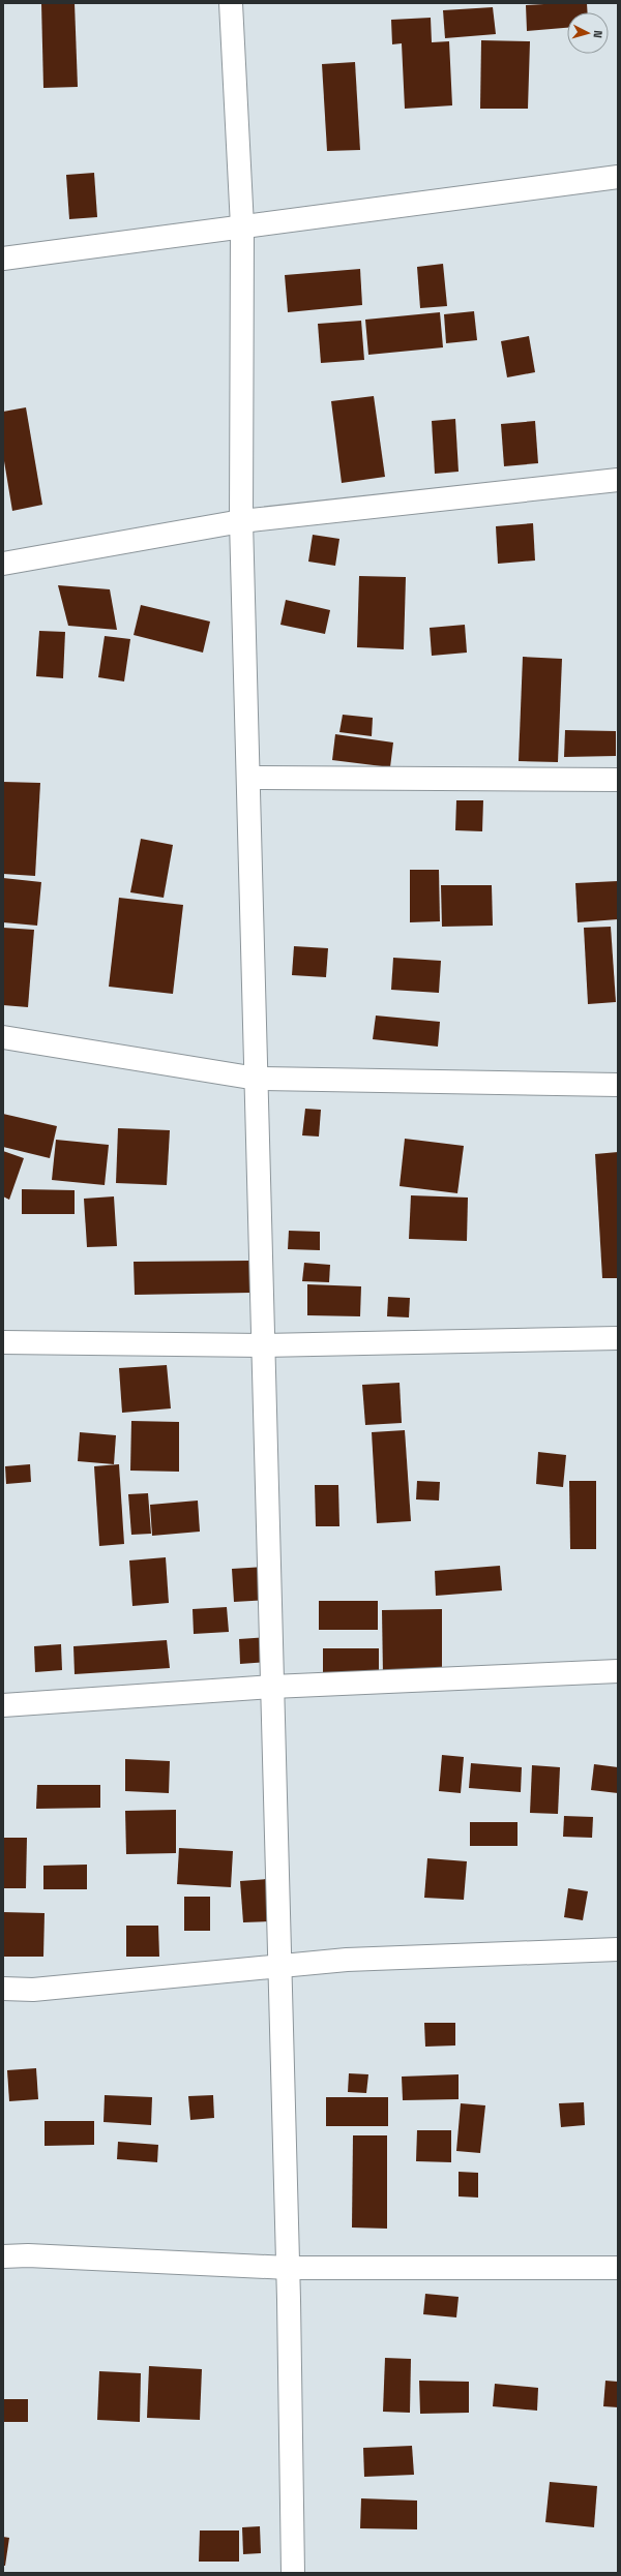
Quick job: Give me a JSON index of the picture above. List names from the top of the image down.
{
  "north": "right"
}
